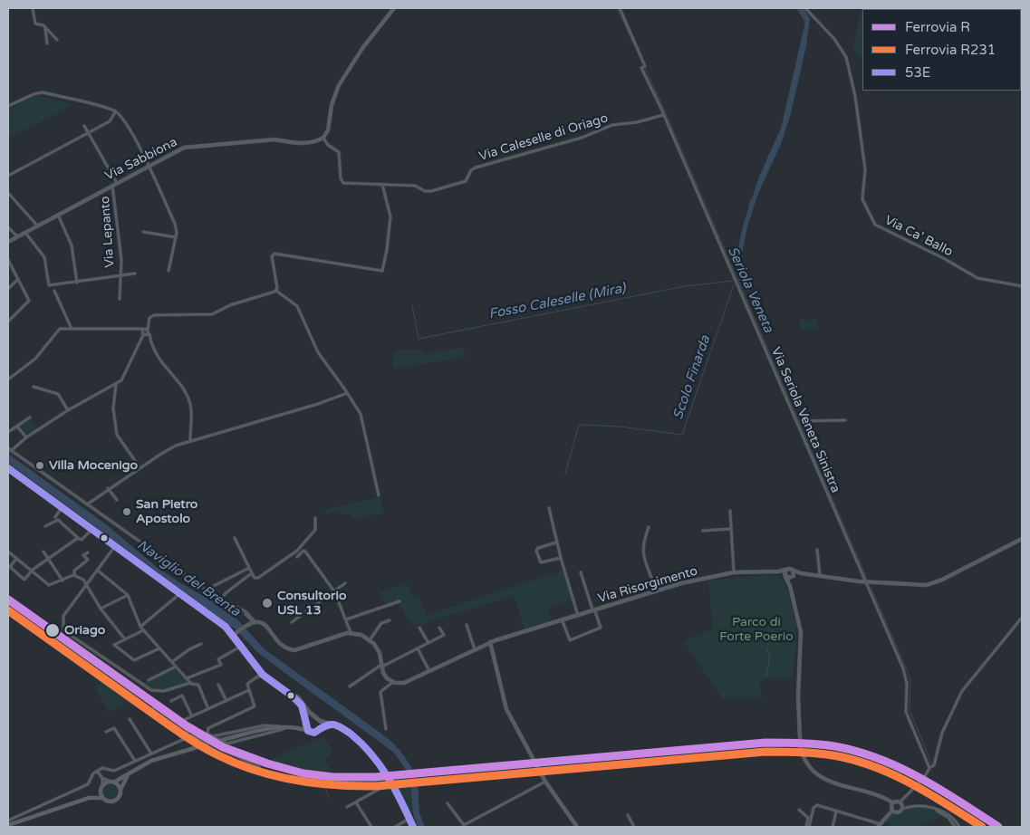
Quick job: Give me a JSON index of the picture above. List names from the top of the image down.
{
  "streets": {
    "street": [
      "Via Caleselle di Oriago",
      "Via Sabbiona",
      "Via Lepanto",
      "Via Ca' Ballo",
      "Via Seriola Veneta Sinistra",
      "Via Risorgimento"
    ]
  },
  "crossings": [
    ["Via Caleselle di Oriago", "Via Seriola Veneta Sinistra"],
    ["Via Sabbiona", "Via Lepanto"],
    ["Via Seriola Veneta Sinistra", "Via Risorgimento"]
  ],
  "water": [
    "Seriola Veneta",
    "Fosso Caleselle (Mira)",
    "Scolo Finarda",
    "Naviglio del Brenta"
  ],
  "parks": ["Parco di Forte Poerio"],
  "places": [
    "Villa Mocenigo",
    "San Pietro Apostolo",
    "Consultorio USL 13",
    "Oriago"
  ],
  "lines": ["transit line 53E", "rail line R", "rail line R231"],
  "legend": ["Ferrovia R", "Ferrovia R231", "53E"]
}
